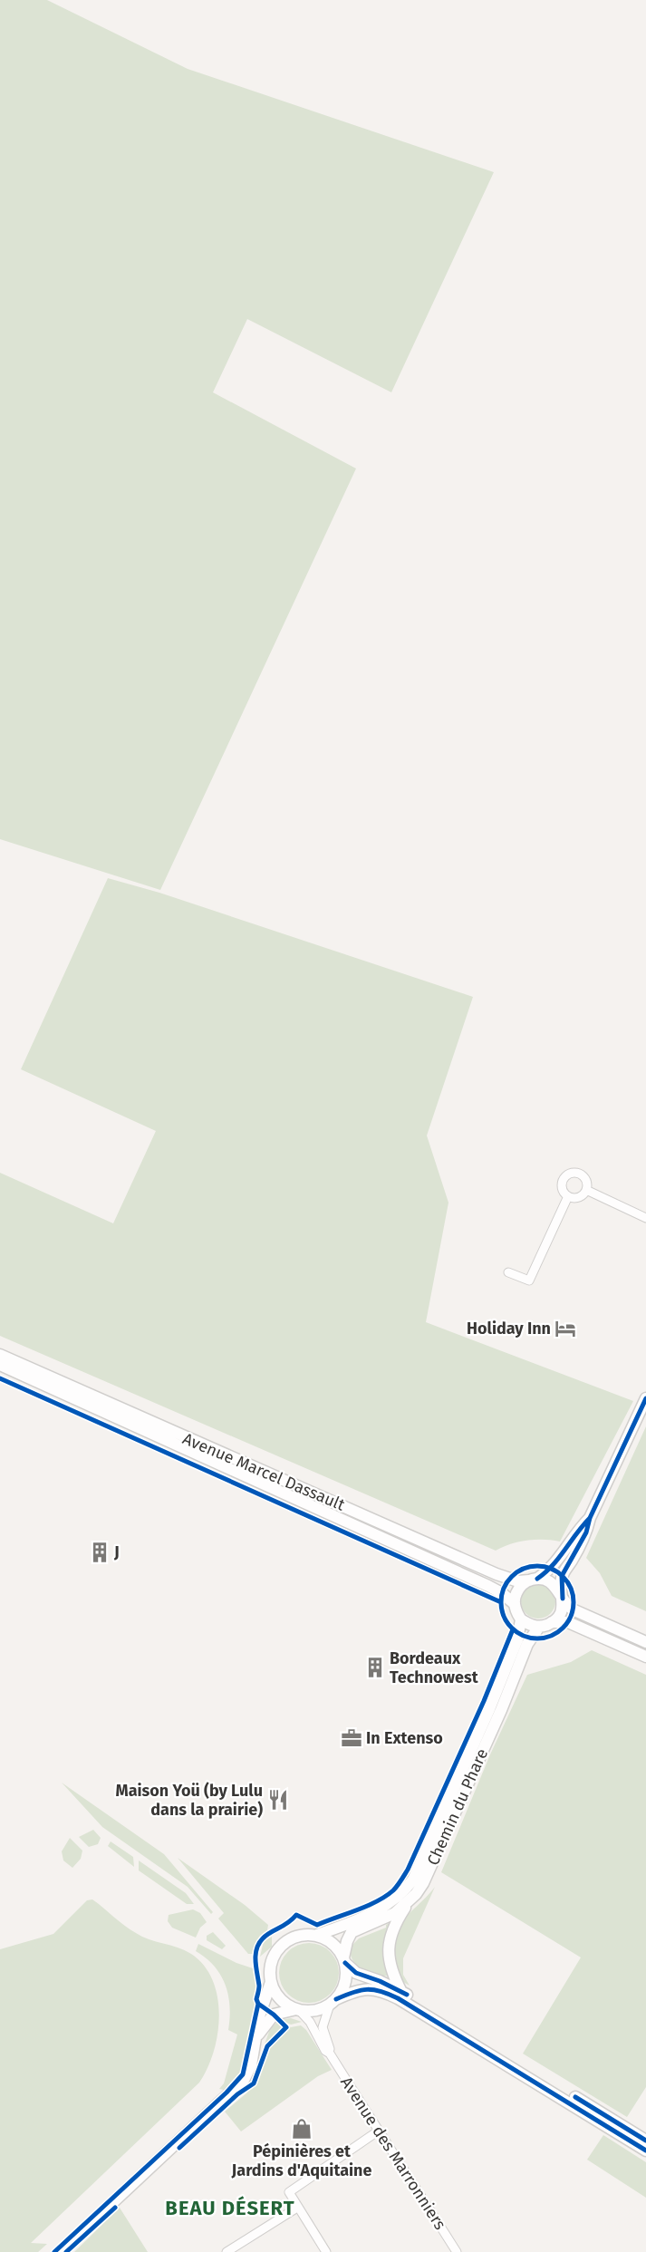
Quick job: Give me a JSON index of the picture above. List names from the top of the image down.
{
  "streets": {
    "main road": ["Avenue Marcel Dassault", "Chemin du Phare"],
    "street": ["Avenue des Marronniers"]
  },
  "crossings": [
    ["Avenue Marcel Dassault", "Chemin du Phare"],
    ["Chemin du Phare", "Avenue des Marronniers"]
  ],
  "districts": ["BEAU DÉSERT"],
  "places": {
    "hotel": ["Holiday Inn"],
    "building": ["J", "Bordeaux Technowest"],
    "office": ["In Extenso"],
    "restaurant": ["Maison Yoü (by Lulu dans la prairie)"],
    "shop": ["Pépinières et Jardins d'Aquitaine"]
  }
}
